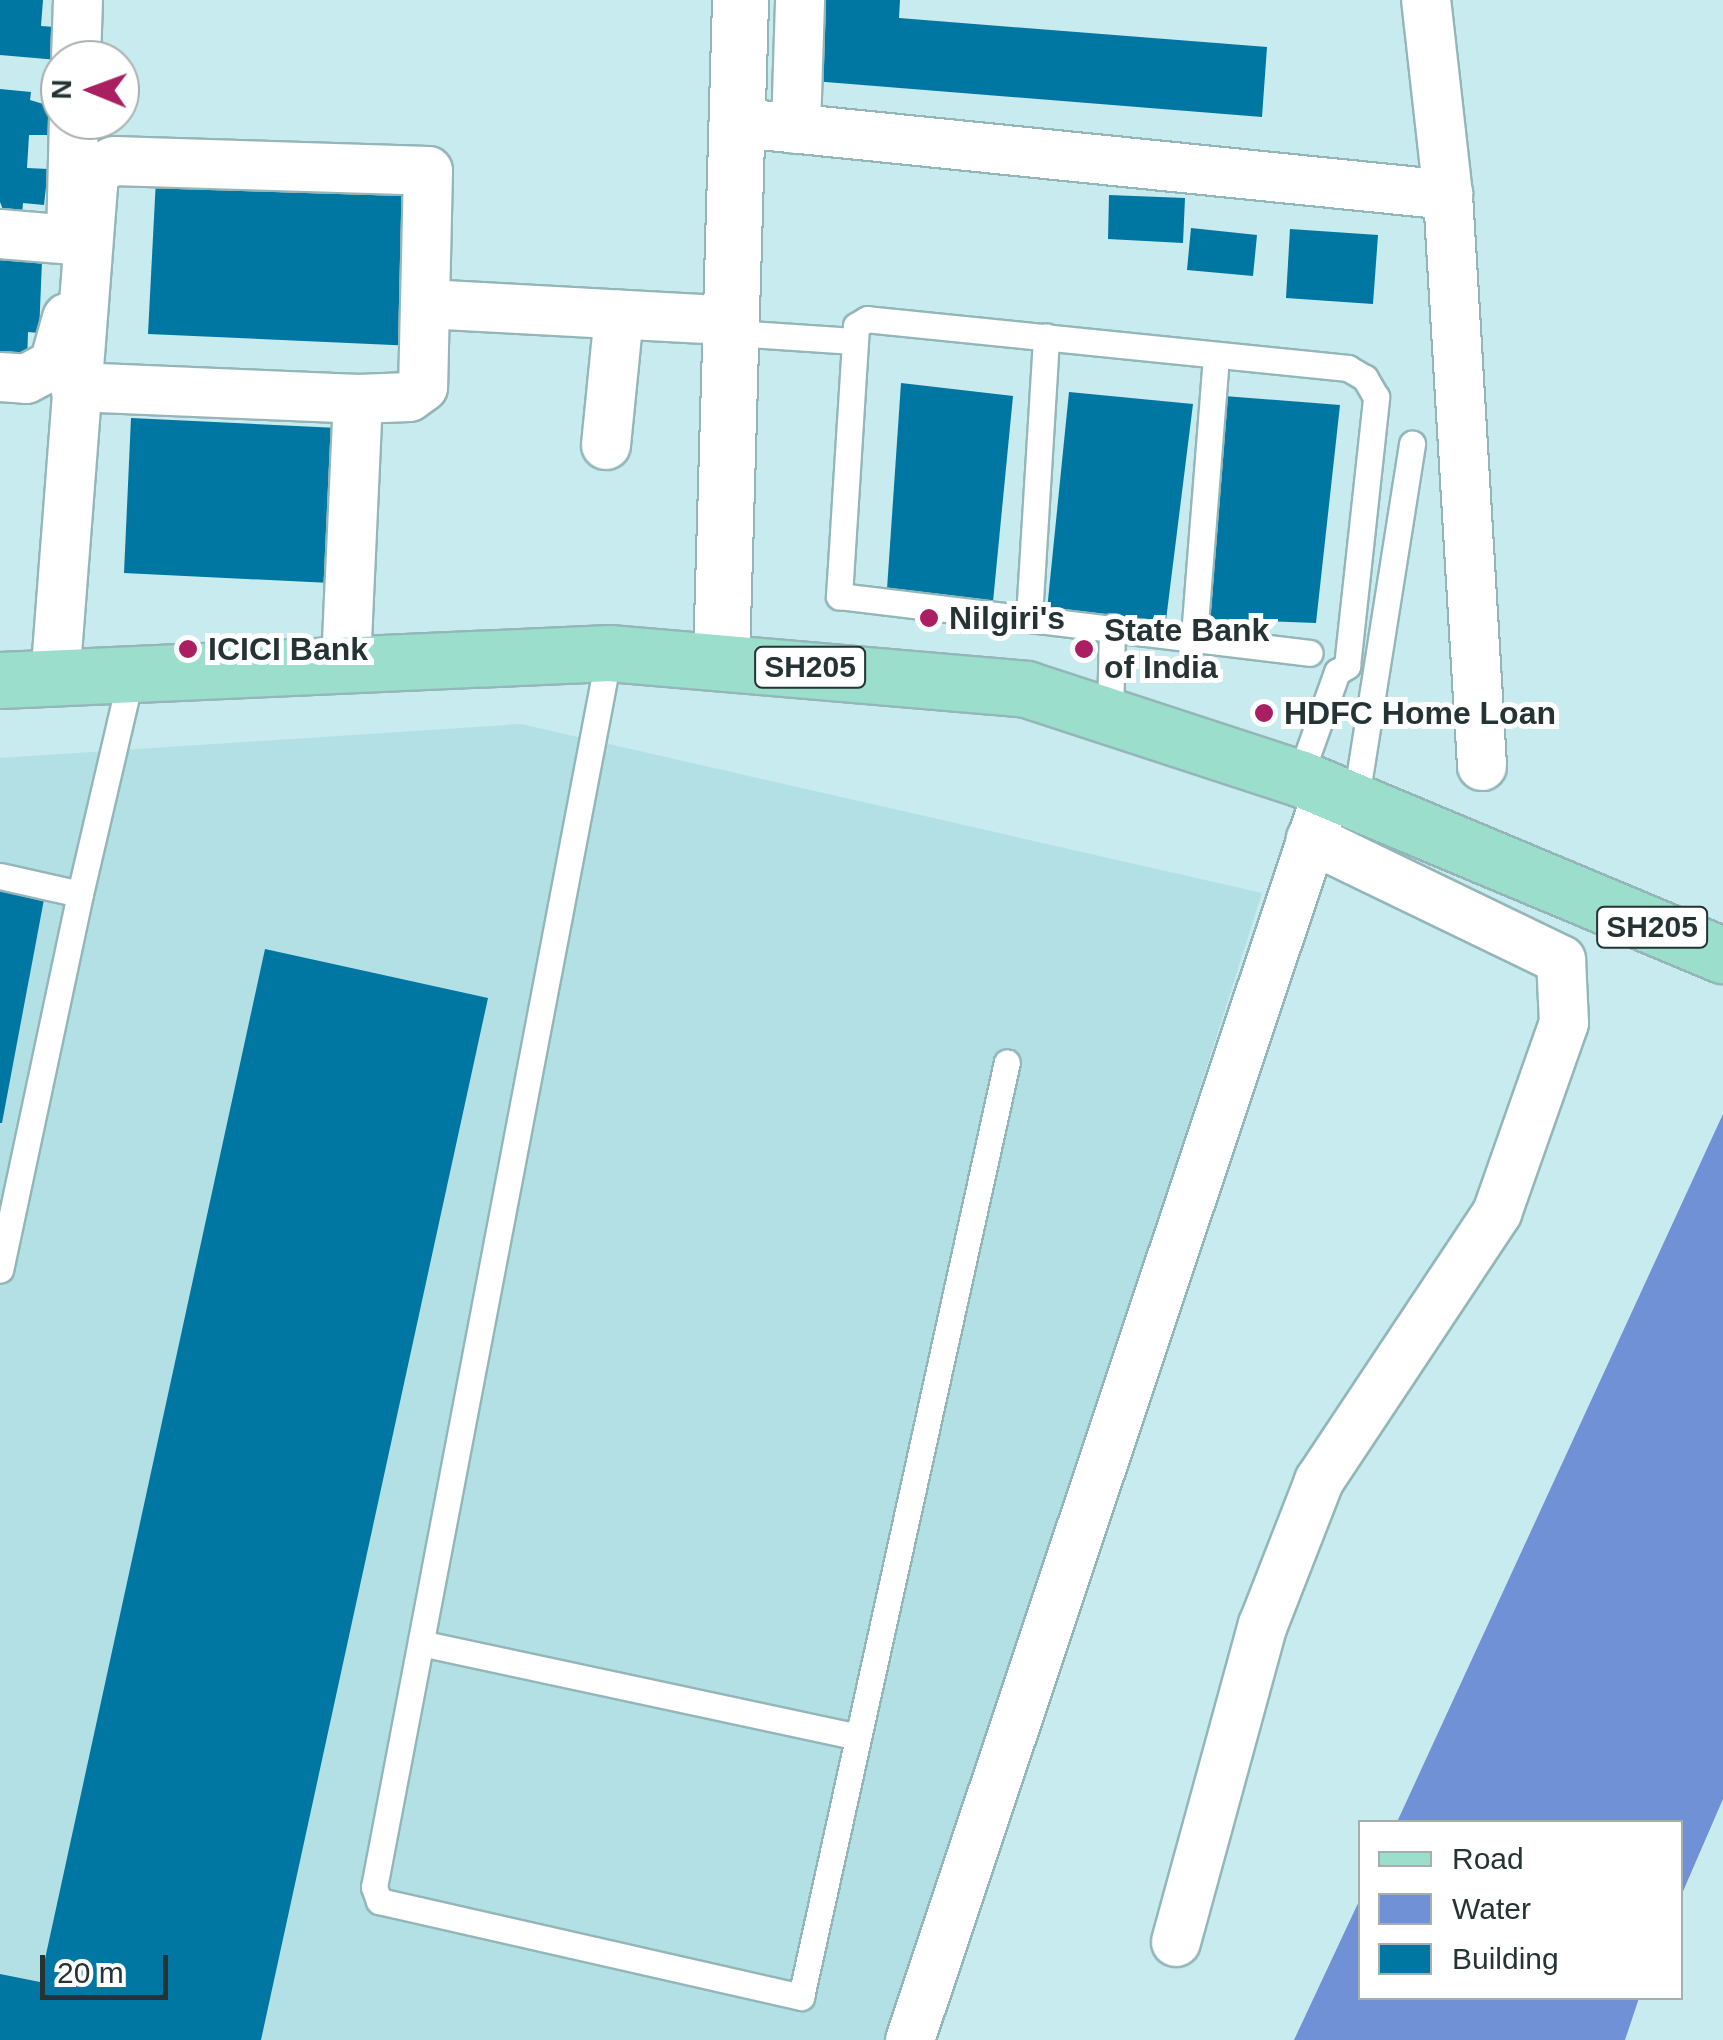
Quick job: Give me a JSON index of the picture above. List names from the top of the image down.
{
  "streets": {
    "main road": ["SH205"]
  },
  "places": [
    "Nilgiri's",
    "ICICI Bank",
    "State Bank of India",
    "HDFC Home Loan"
  ],
  "legend": ["Road", "Water", "Building"],
  "scale_bar": "20 m",
  "north": "left"
}
